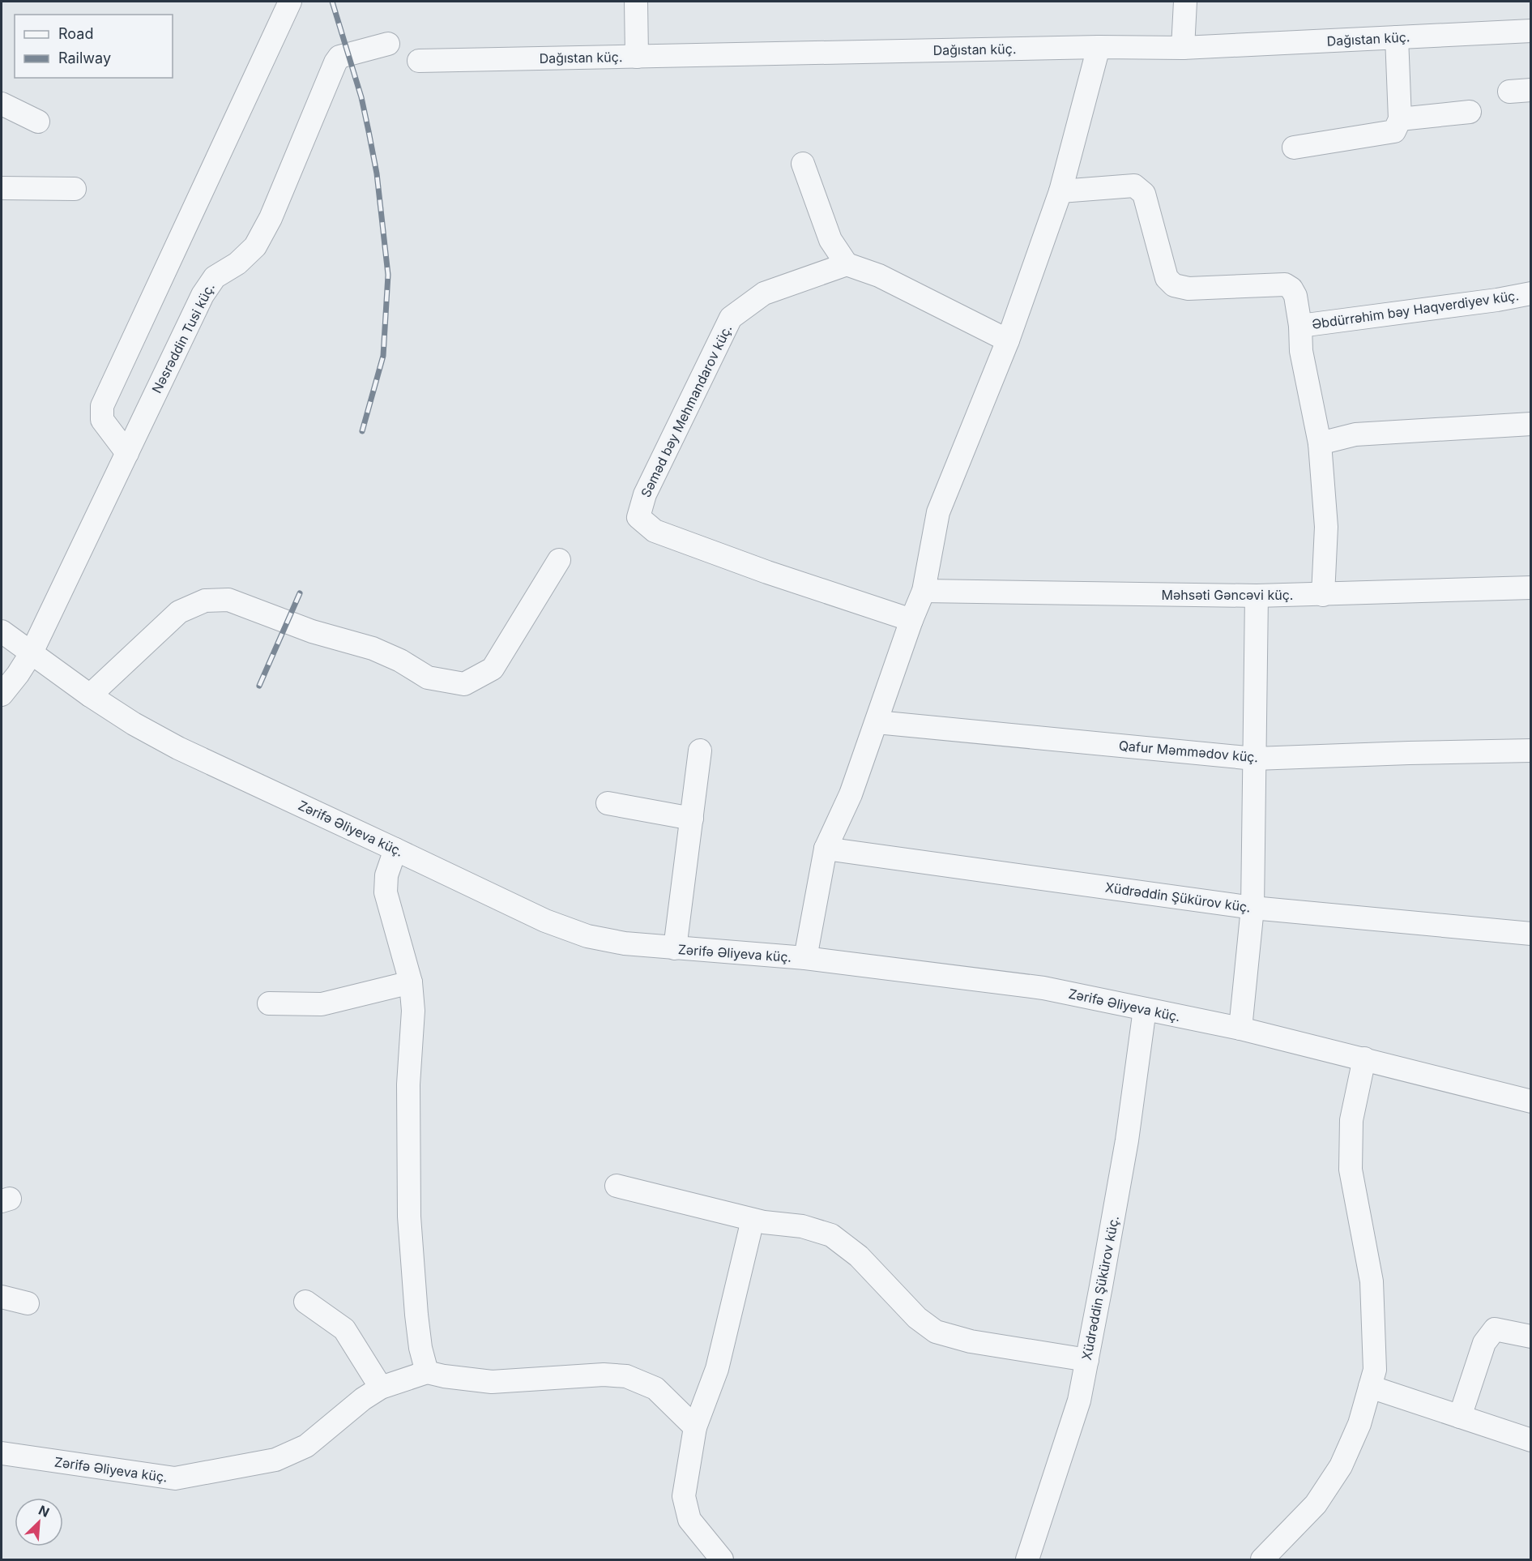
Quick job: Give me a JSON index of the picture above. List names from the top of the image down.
{
  "streets": {
    "street": [
      "Dağıstan küç.",
      "Əbdürrəhim bəy Haqverdiyev küç.",
      "Nəsrəddin Tusi küç.",
      "Səməd bəy Mehmandarov küç.",
      "Məhsəti Gəncəvi küç.",
      "Qafur Məmmədov küç.",
      "Zərifə Əliyeva küç.",
      "Xüdrəddin Şükürov küç."
    ]
  },
  "crossings": [
    ["Nəsrəddin Tusi küç.", "Zərifə Əliyeva küç."],
    ["Zərifə Əliyeva küç.", "Xüdrəddin Şükürov küç."]
  ],
  "legend": ["Road", "Railway"],
  "north": "top right"
}
